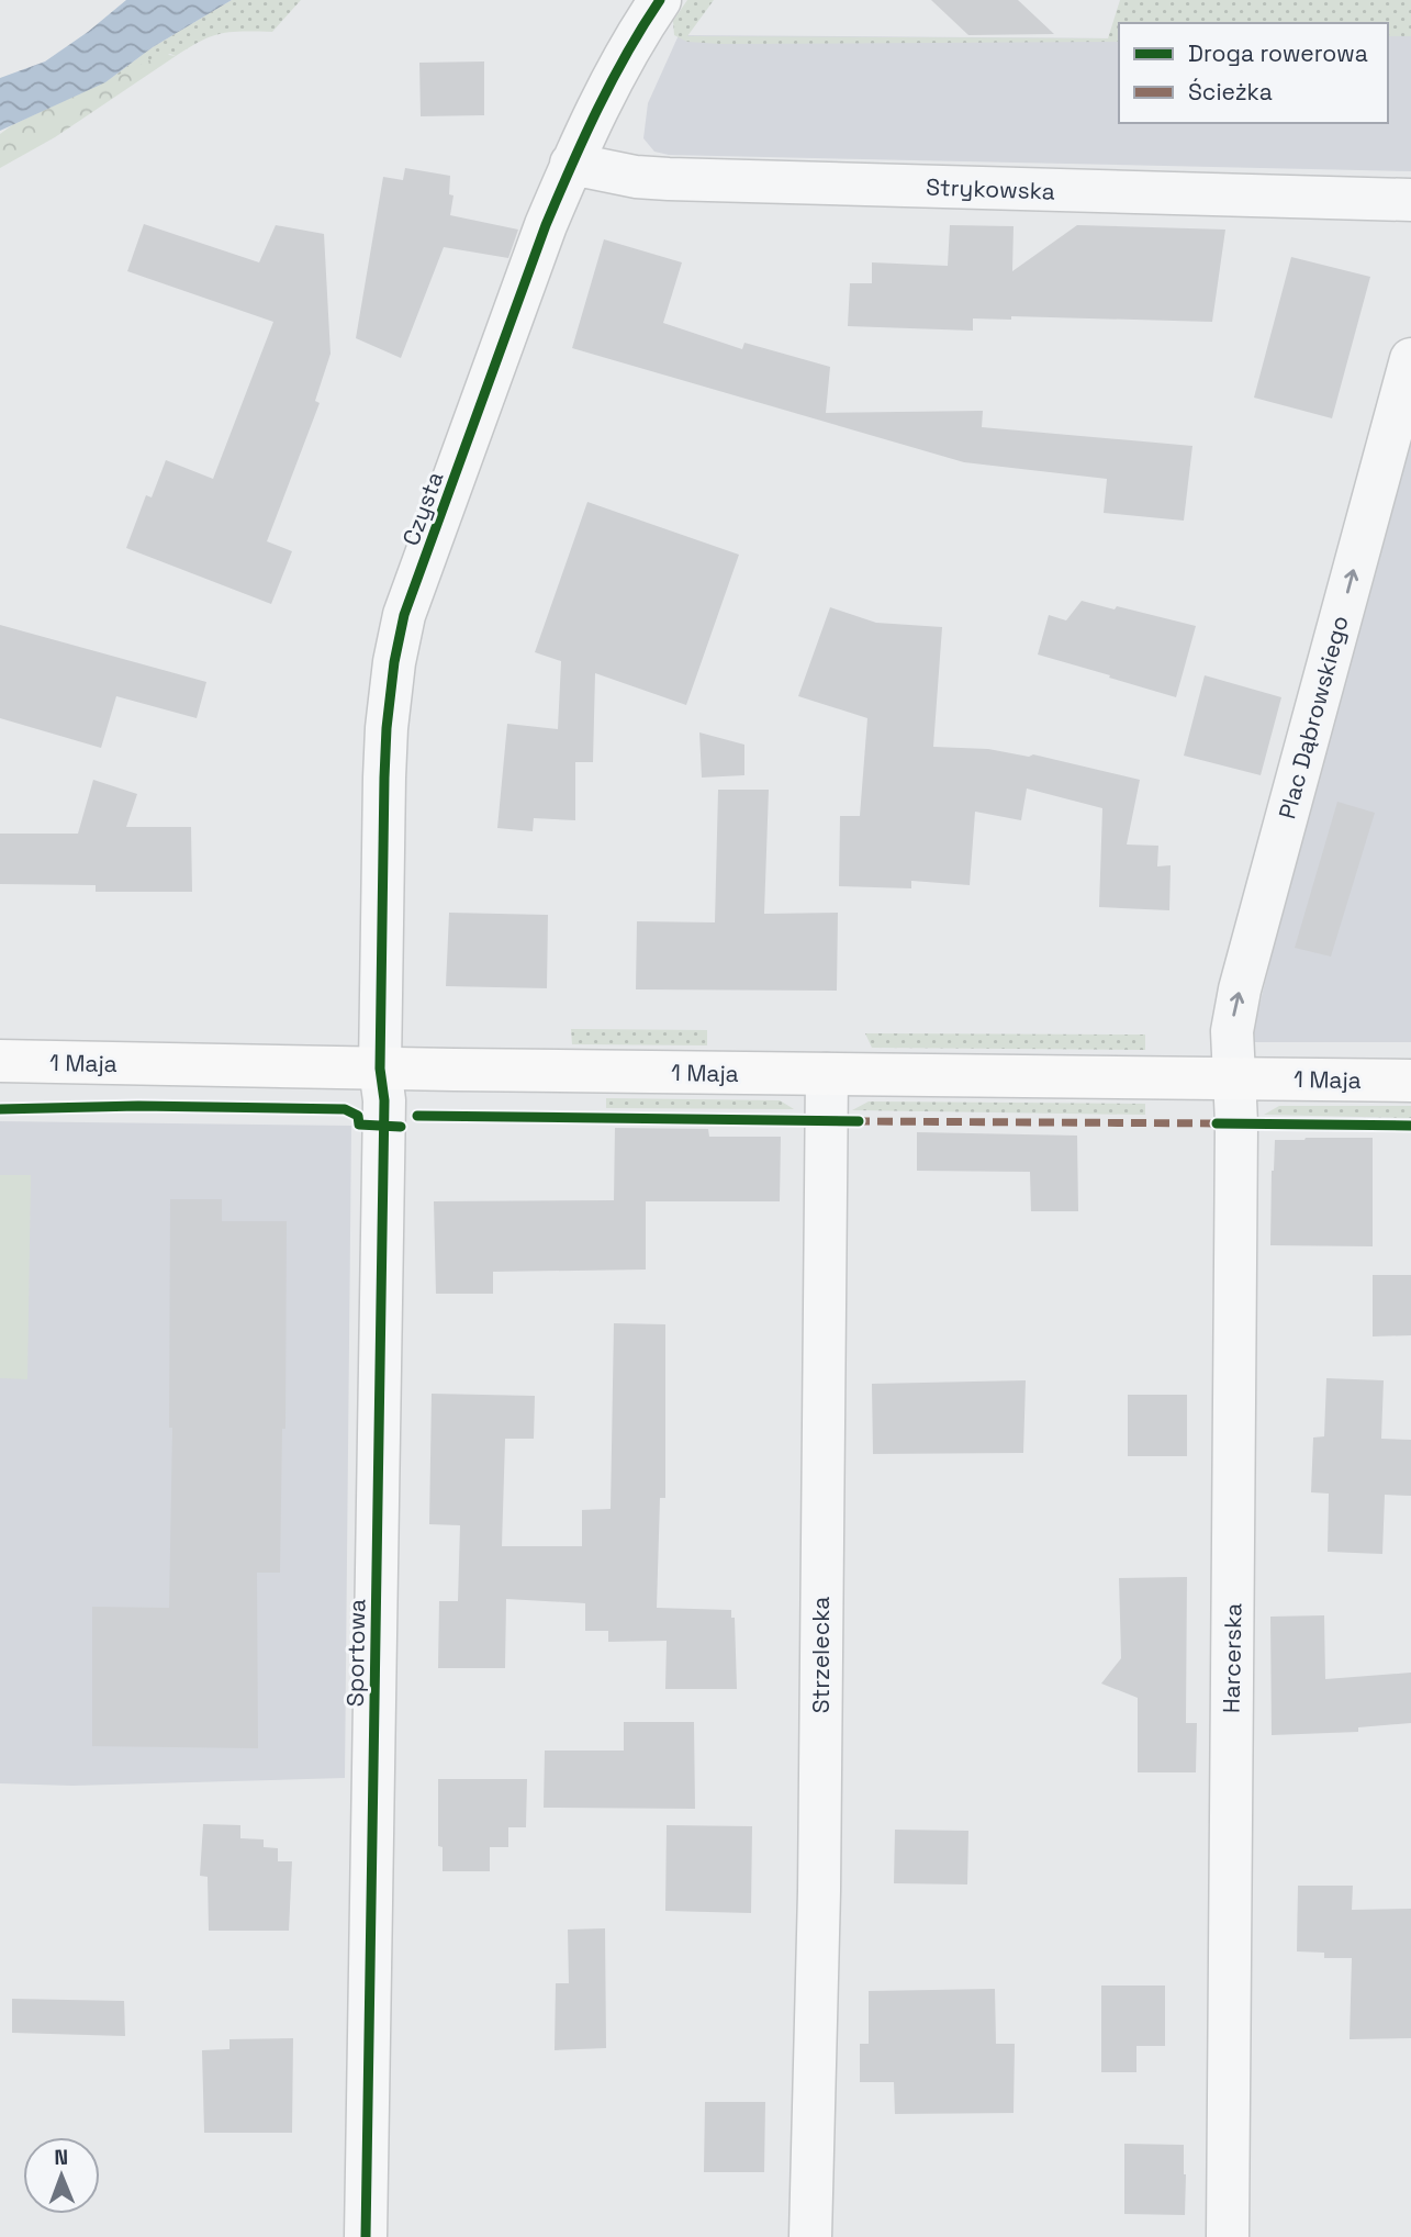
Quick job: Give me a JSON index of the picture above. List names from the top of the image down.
{
  "streets": {
    "main road": ["1 Maja"],
    "street": [
      "Strykowska",
      "Czysta",
      "Plac Dąbrowskiego",
      "Sportowa",
      "Strzelecka",
      "Harcerska"
    ]
  },
  "crossings": [
    ["Strykowska", "Czysta"],
    ["Czysta", "1 Maja"],
    ["Czysta", "Sportowa"],
    ["Plac Dąbrowskiego", "1 Maja"],
    ["Plac Dąbrowskiego", "Harcerska"],
    ["1 Maja", "Sportowa"],
    ["1 Maja", "Strzelecka"],
    ["1 Maja", "Harcerska"]
  ],
  "one_way": ["Plac Dąbrowskiego"],
  "legend": ["Droga rowerowa", "Ścieżka"],
  "north": "top"
}
